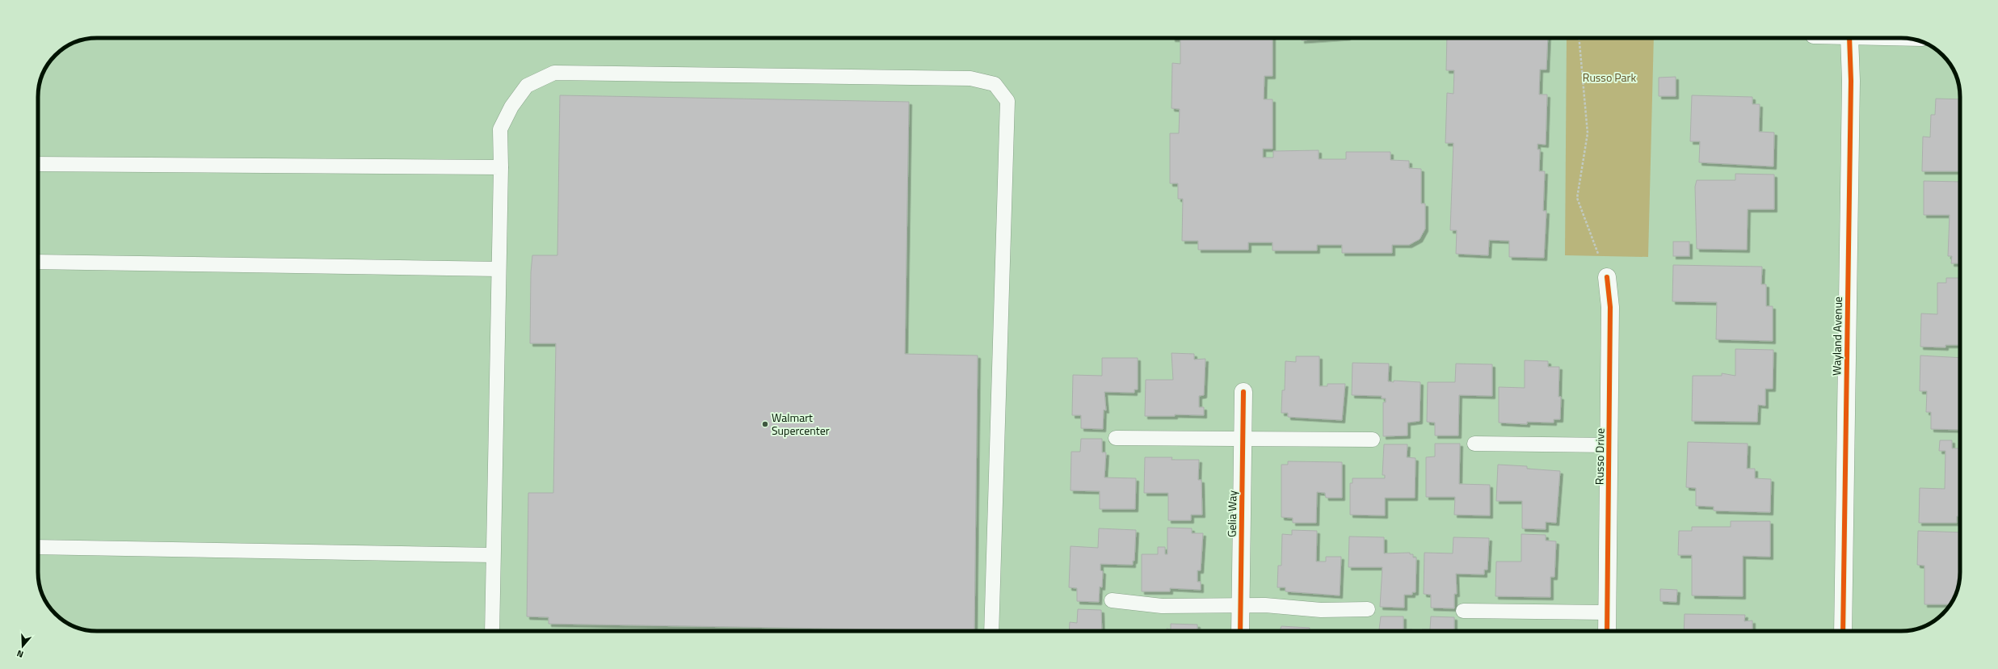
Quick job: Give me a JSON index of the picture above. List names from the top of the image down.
{
  "streets": {
    "street": ["Wayland Avenue", "Russo Drive", "Gelia Way"]
  },
  "parks": ["Russo Park"],
  "places": ["Walmart Supercenter"],
  "north": "bottom"
}
